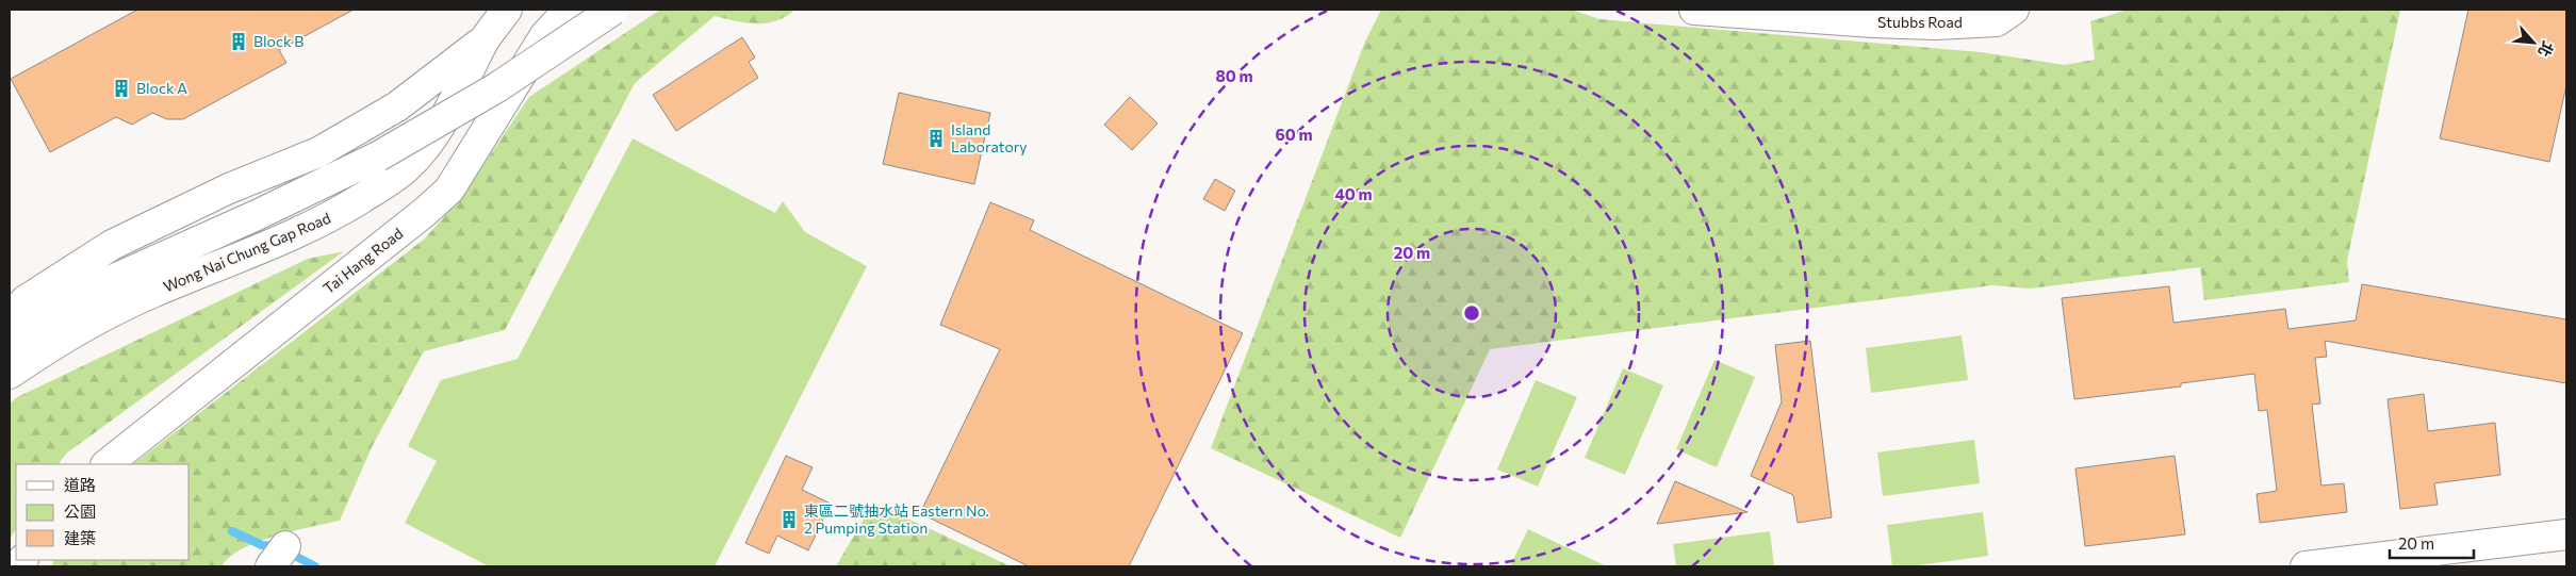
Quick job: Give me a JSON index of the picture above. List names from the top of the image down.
{
  "streets": {
    "main road": ["Stubbs Road", "Wong Nai Chung Gap Road", "Tai Hang Road"]
  },
  "places": {
    "building": [
      "Block B",
      "Block A",
      "Island Laboratory",
      "東區二號抽水站 Eastern No. 2 Pumping Station"
    ]
  },
  "legend": ["道路", "公園", "建築"],
  "scale_bar": "20 m",
  "north": "bottom right",
  "rings": [
    "80 m",
    "60 m",
    "40 m",
    "20 m"
  ]
}
